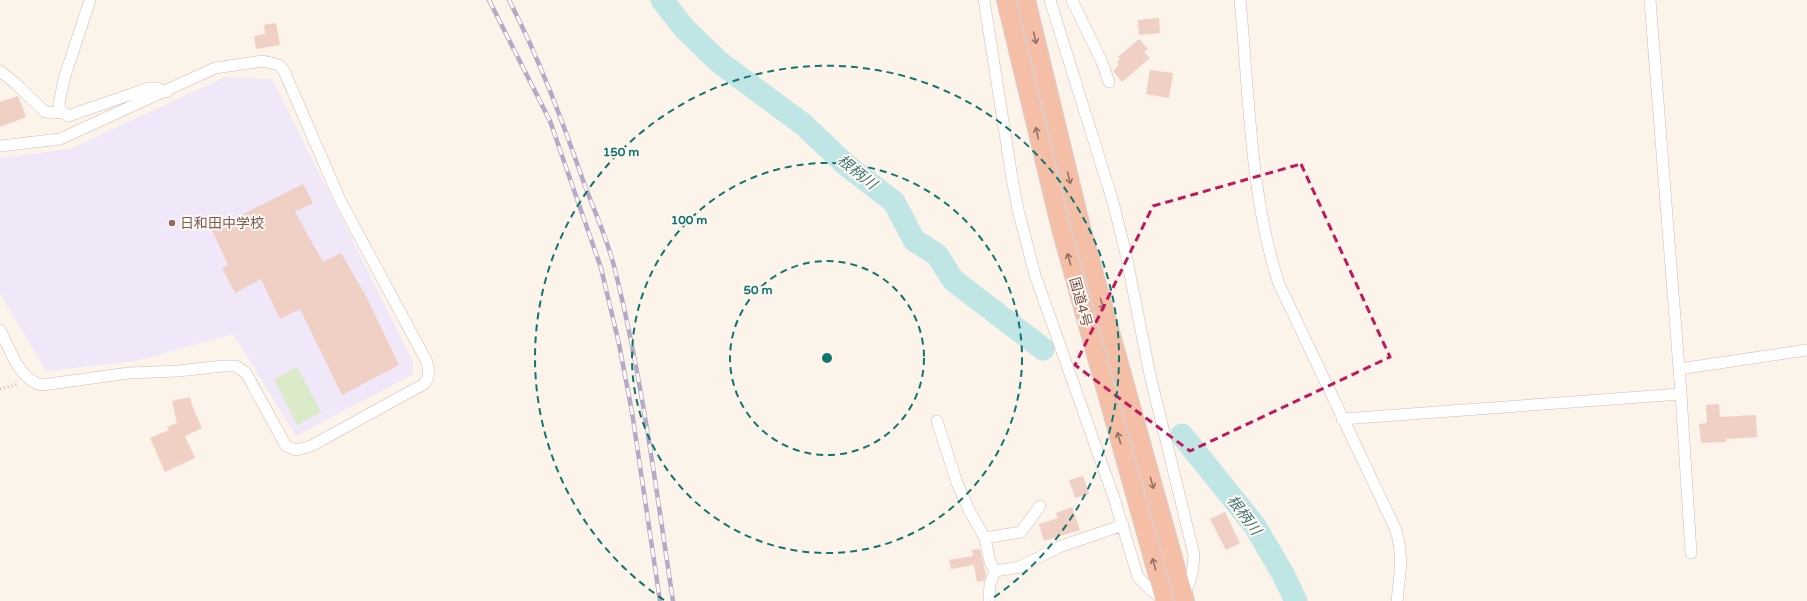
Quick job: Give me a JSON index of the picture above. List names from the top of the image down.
{
  "streets": {
    "highway": ["国道4号"]
  },
  "water": ["根柄川"],
  "places": ["日和田中学校"],
  "rings": ["150 m", "100 m", "50 m"]
}
